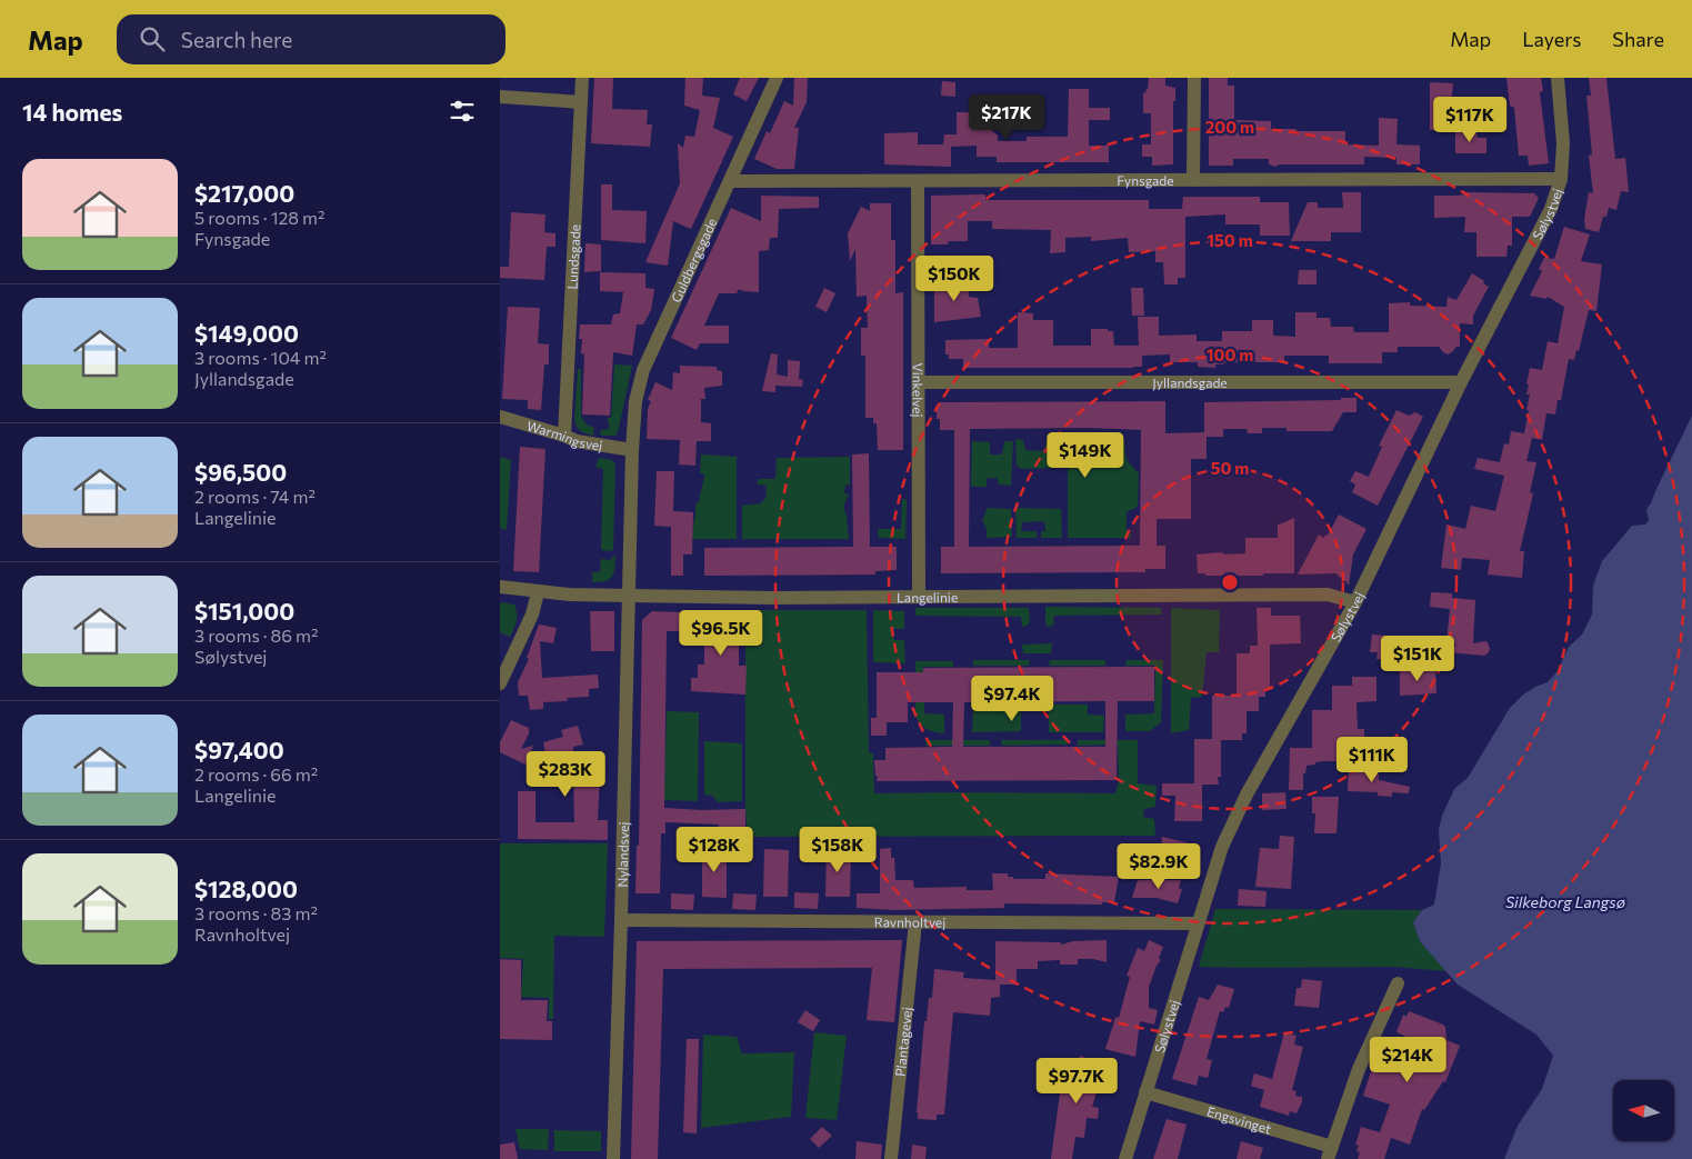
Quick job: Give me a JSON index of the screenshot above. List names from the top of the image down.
{
  "streets": {
    "street": [
      "Fynsgade",
      "Sølystvej",
      "Lundsgade",
      "Guldbergsgade",
      "Jyllandsgade",
      "Vinkelvej",
      "Warmingsvej",
      "Langelinie",
      "Nylandsvej",
      "Ravnholtvej",
      "Plantagevej",
      "Engsvinget"
    ]
  },
  "crossings": [
    ["Fynsgade", "Sølystvej"],
    ["Fynsgade", "Guldbergsgade"],
    ["Fynsgade", "Vinkelvej"],
    ["Sølystvej", "Jyllandsgade"],
    ["Sølystvej", "Langelinie"],
    ["Sølystvej", "Ravnholtvej"],
    ["Sølystvej", "Engsvinget"],
    ["Lundsgade", "Warmingsvej"],
    ["Guldbergsgade", "Warmingsvej"],
    ["Guldbergsgade", "Nylandsvej"],
    ["Jyllandsgade", "Vinkelvej"],
    ["Vinkelvej", "Langelinie"],
    ["Warmingsvej", "Nylandsvej"],
    ["Langelinie", "Nylandsvej"],
    ["Nylandsvej", "Ravnholtvej"],
    ["Ravnholtvej", "Plantagevej"]
  ],
  "water": ["Silkeborg Langsø"],
  "north": "left",
  "page": {
    "header": "Map",
    "search": "Search here",
    "nav": ["Map", "Layers", "Share"],
    "heading": "14 homes",
    "price": [
      "$217K",
      "$117K",
      "$150K",
      "$149K",
      "$96.5K",
      "$151K",
      "$97.4K",
      "$111K",
      "$283K",
      "$128K",
      "$158K",
      "$82.9K",
      "$214K",
      "$97.7K"
    ],
    "list": [
      {
        "name": "$217,000",
        "note": "5 rooms · 128 m² · Fynsgade"
      },
      {
        "name": "$149,000",
        "note": "3 rooms · 104 m² · Jyllandsgade"
      },
      {
        "name": "$96,500",
        "note": "2 rooms · 74 m² · Langelinie"
      },
      {
        "name": "$151,000",
        "note": "3 rooms · 86 m² · Sølystvej"
      },
      {
        "name": "$97,400",
        "note": "2 rooms · 66 m² · Langelinie"
      },
      {
        "name": "$128,000",
        "note": "3 rooms · 83 m² · Ravnholtvej"
      }
    ]
  },
  "rings": [
    "200 m",
    "150 m",
    "100 m",
    "50 m"
  ]
}
